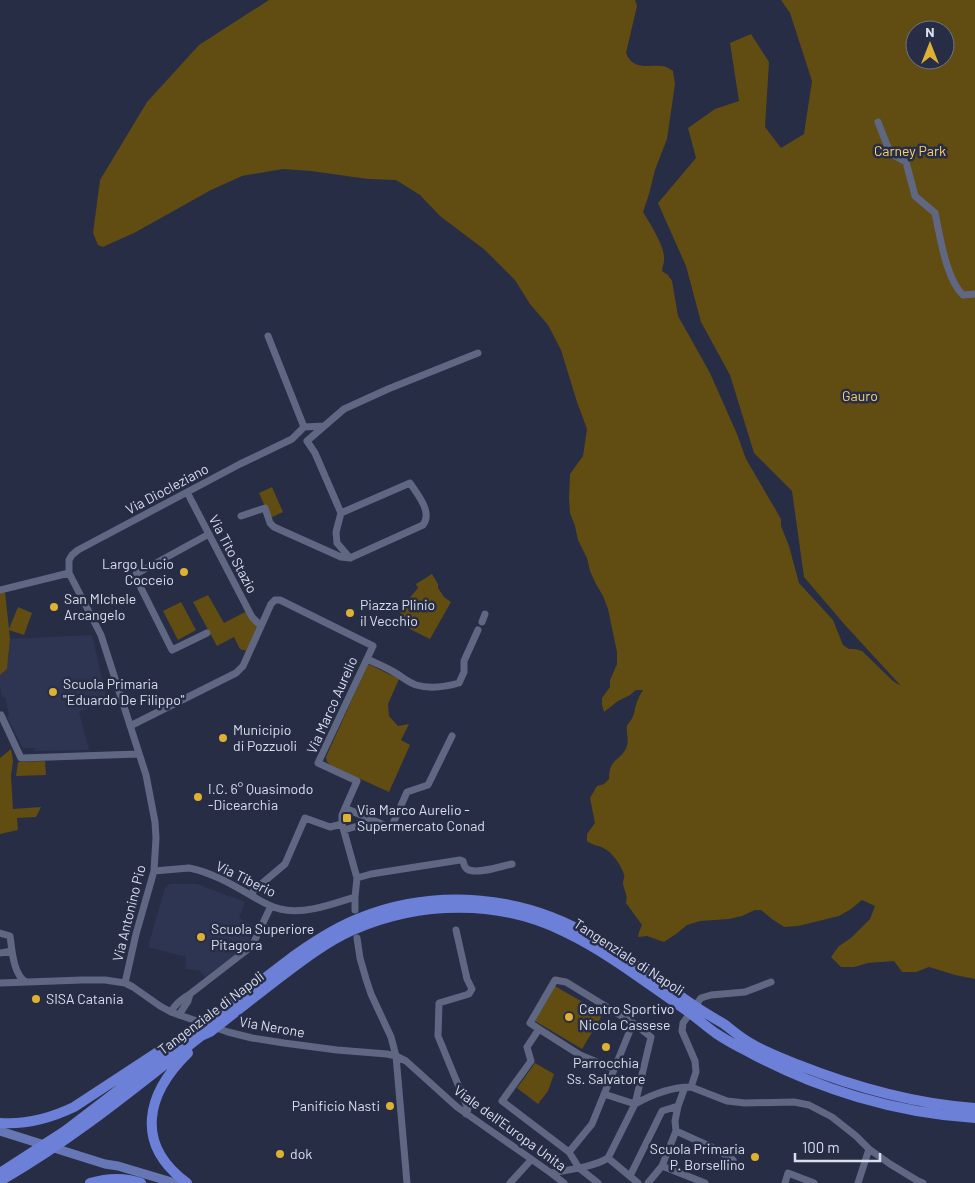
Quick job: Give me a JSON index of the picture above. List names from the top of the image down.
{
  "streets": {
    "highway": ["Tangenziale di Napoli"],
    "street": [
      "Via Diocleziano",
      "Via Tito Stazio",
      "Via Marco Aurelio",
      "Via Tiberio",
      "Via Antonino Pio",
      "Via Nerone",
      "Viale dell'Europa Unita"
    ]
  },
  "crossings": [
    ["Via Diocleziano", "Via Tito Stazio"],
    ["Via Diocleziano", "Via Antonino Pio"],
    ["Via Tito Stazio", "Via Marco Aurelio"],
    ["Via Marco Aurelio", "Via Tiberio"],
    ["Via Tiberio", "Via Antonino Pio"],
    ["Via Antonino Pio", "Via Nerone"],
    ["Via Nerone", "Viale dell'Europa Unita"]
  ],
  "parks": ["Carney Park", "Gauro"],
  "places": {
    "other": [
      "Largo Lucio Cocceio",
      "San MIchele Arcangelo",
      "Piazza Plinio il Vecchio",
      "Scuola Primaria \"Eduardo De Filippo\"",
      "Municipio di Pozzuoli",
      "I.C. 6° Quasimodo -Dicearchia",
      "Scuola Superiore Pitagora",
      "SISA Catania",
      "Centro Sportivo Nicola Cassese",
      "Parrocchia Ss. Salvatore",
      "Panificio Nasti",
      "dok",
      "Scuola Primaria P. Borsellino"
    ],
    "transit": ["Via Marco Aurelio - Supermercato Conad"]
  },
  "scale_bar": "100 m",
  "north": "top"
}
